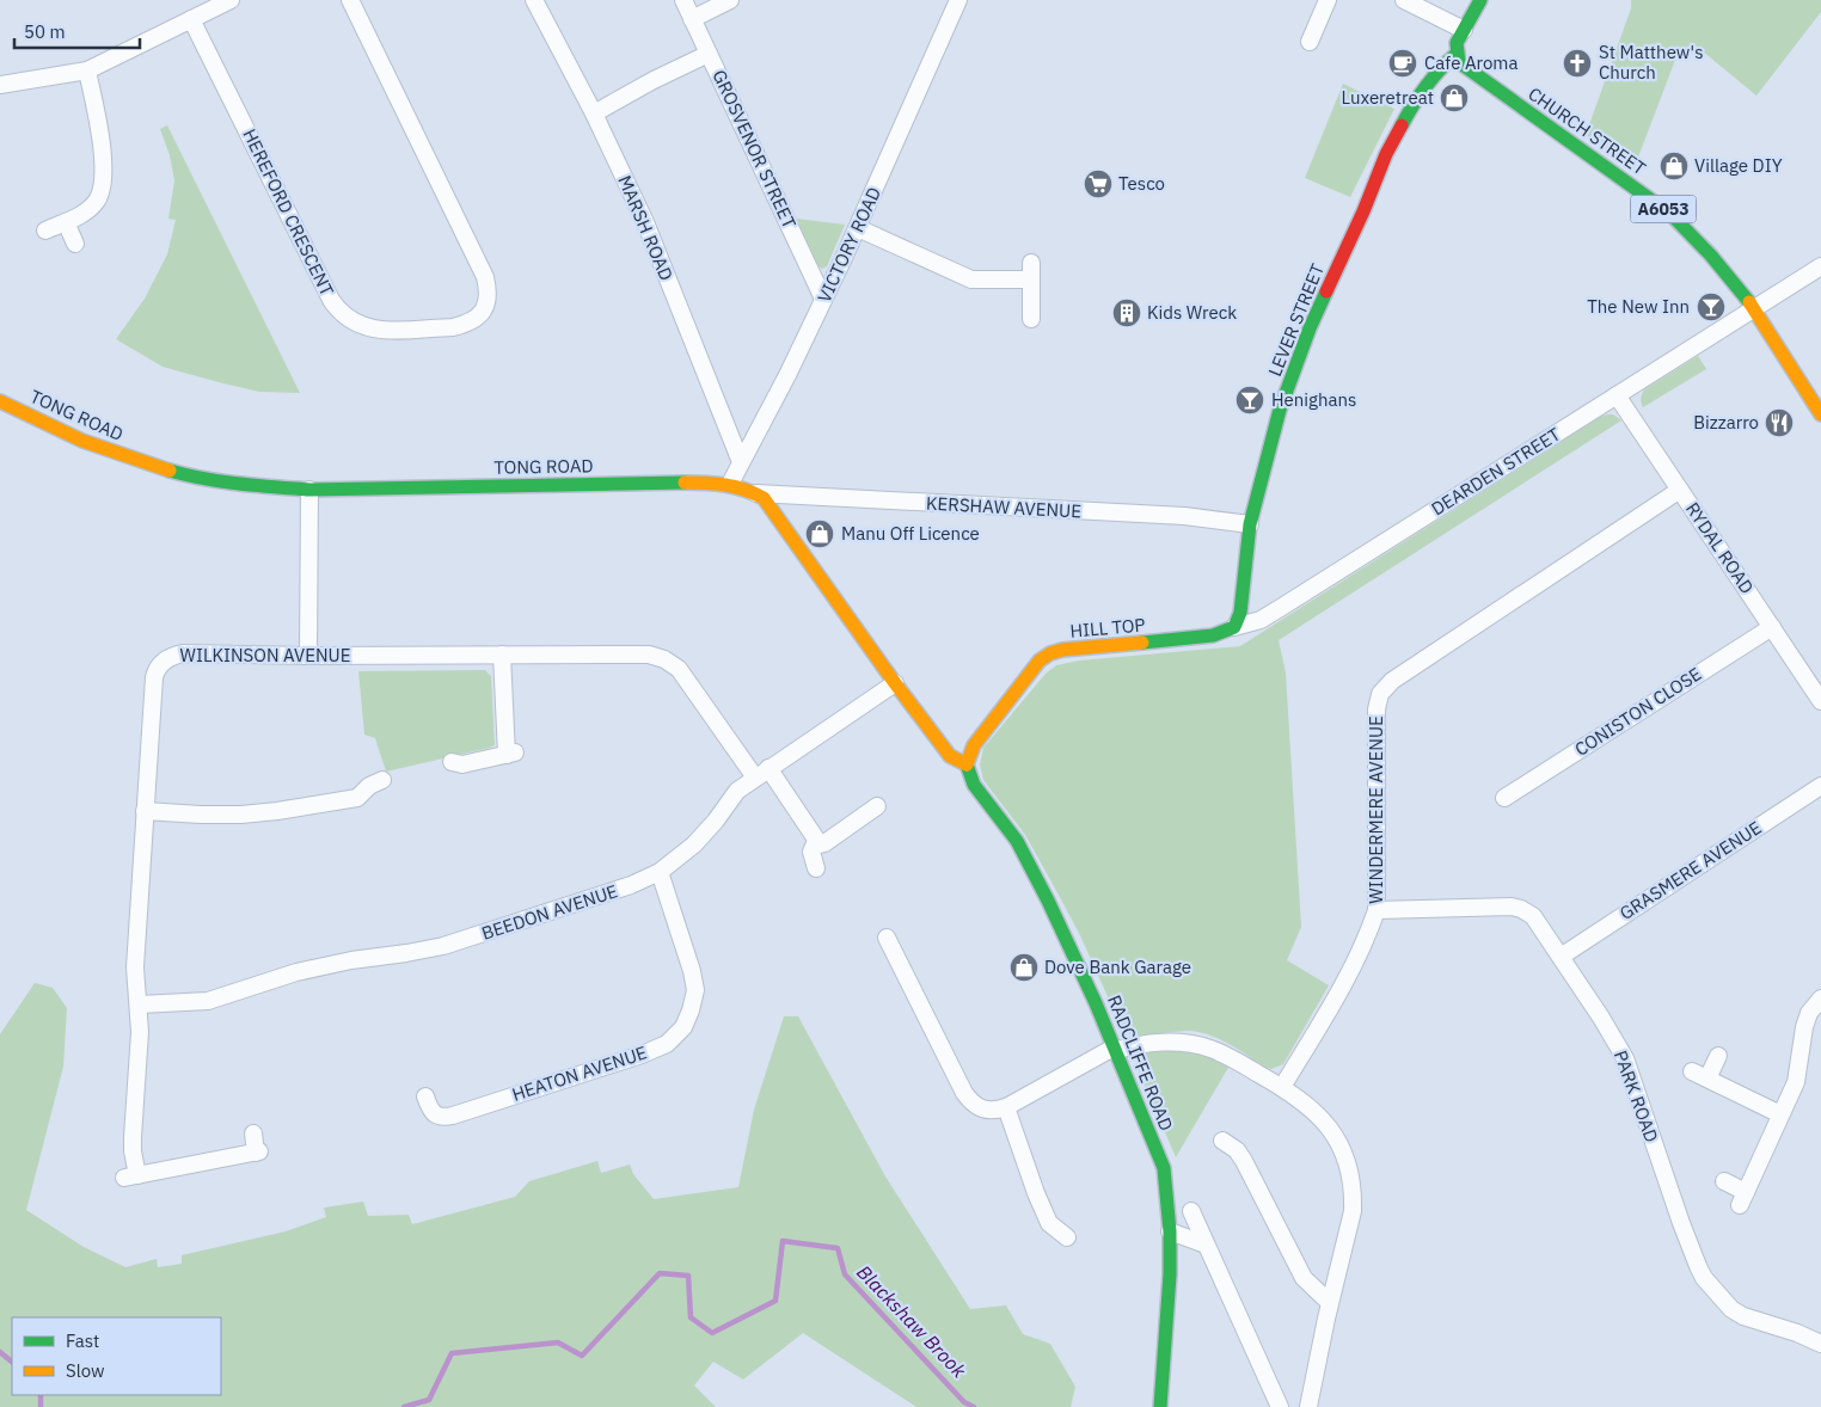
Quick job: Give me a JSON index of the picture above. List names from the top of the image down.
{
  "streets": {
    "main road": [
      "CHURCH STREET",
      "A6053",
      "LEVER STREET",
      "TONG ROAD",
      "HILL TOP",
      "RADCLIFFE ROAD"
    ],
    "street": [
      "GROSVENOR STREET",
      "HEREFORD CRESCENT",
      "MARSH ROAD",
      "VICTORY ROAD",
      "DEARDEN STREET",
      "KERSHAW AVENUE",
      "RYDAL ROAD",
      "WILKINSON AVENUE",
      "CONISTON CLOSE",
      "WINDERMERE AVENUE",
      "GRASMERE AVENUE",
      "BEEDON AVENUE",
      "HEATON AVENUE",
      "PARK ROAD"
    ]
  },
  "crossings": [
    ["CHURCH STREET", "LEVER STREET"],
    ["CHURCH STREET", "DEARDEN STREET"],
    ["GROSVENOR STREET", "VICTORY ROAD"],
    ["MARSH ROAD", "VICTORY ROAD"],
    ["VICTORY ROAD", "TONG ROAD"],
    ["LEVER STREET", "DEARDEN STREET"],
    ["LEVER STREET", "KERSHAW AVENUE"],
    ["LEVER STREET", "HILL TOP"],
    ["TONG ROAD", "KERSHAW AVENUE"],
    ["TONG ROAD", "HILL TOP"],
    ["TONG ROAD", "BEEDON AVENUE"],
    ["TONG ROAD", "RADCLIFFE ROAD"],
    ["DEARDEN STREET", "RYDAL ROAD"],
    ["DEARDEN STREET", "HILL TOP"],
    ["RYDAL ROAD", "CONISTON CLOSE"],
    ["RYDAL ROAD", "WINDERMERE AVENUE"],
    ["HILL TOP", "RADCLIFFE ROAD"],
    ["WILKINSON AVENUE", "BEEDON AVENUE"],
    ["WINDERMERE AVENUE", "PARK ROAD"],
    ["GRASMERE AVENUE", "PARK ROAD"],
    ["BEEDON AVENUE", "HEATON AVENUE"]
  ],
  "water": ["Blackshaw Brook"],
  "places": {
    "cafe": ["Cafe Aroma"],
    "church": ["St Matthew's Church"],
    "shop": [
      "Luxeretreat",
      "Village DIY",
      "Manu Off Licence",
      "Dove Bank Garage"
    ],
    "supermarket": ["Tesco"],
    "bar": ["The New Inn", "Henighans"],
    "building": ["Kids Wreck"],
    "restaurant": ["Bizzarro"]
  },
  "legend": ["Fast", "Slow"],
  "scale_bar": "50 m"
}
